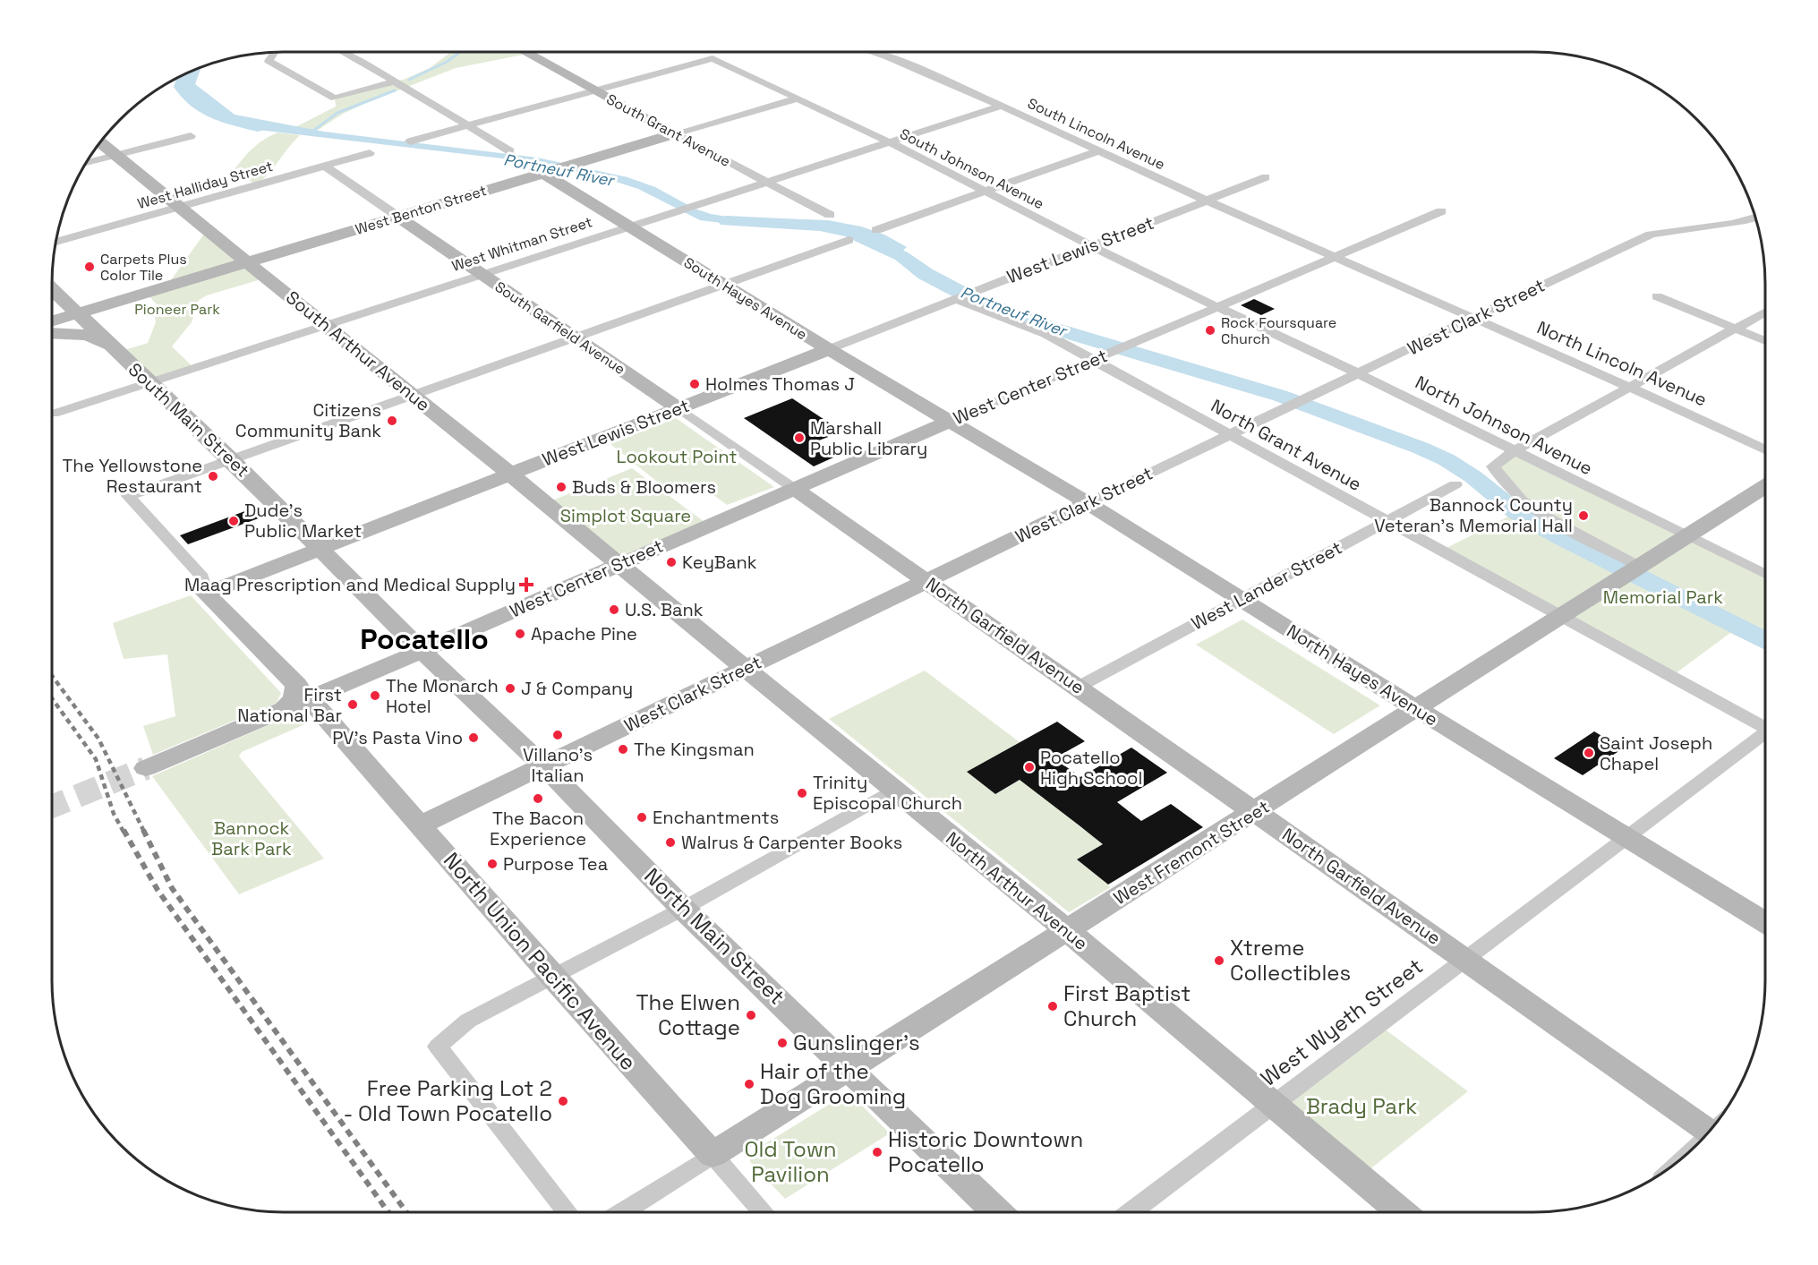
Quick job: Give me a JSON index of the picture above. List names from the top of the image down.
{
  "streets": {
    "street": [
      "South Grant Avenue",
      "South Lincoln Avenue",
      "South Johnson Avenue",
      "West Halliday Street",
      "West Benton Street",
      "West Whitman Street",
      "West Lewis Street",
      "South Hayes Avenue",
      "West Clark Street",
      "South Garfield Avenue",
      "South Arthur Avenue",
      "North Lincoln Avenue",
      "West Center Street",
      "South Main Street",
      "North Johnson Avenue",
      "North Grant Avenue",
      "West Lander Street",
      "North Garfield Avenue",
      "North Hayes Avenue",
      "West Fremont Street",
      "North Arthur Avenue",
      "North Main Street",
      "North Union Pacific Avenue",
      "West Wyeth Street"
    ]
  },
  "crossings": [
    ["South Grant Avenue", "South Johnson Avenue"],
    ["South Grant Avenue", "West Benton Street"],
    ["South Grant Avenue", "West Whitman Street"],
    ["South Lincoln Avenue", "West Whitman Street"],
    ["South Lincoln Avenue", "West Lewis Street"],
    ["South Lincoln Avenue", "North Lincoln Avenue"],
    ["South Lincoln Avenue", "West Center Street"],
    ["South Johnson Avenue", "West Benton Street"],
    ["South Johnson Avenue", "West Whitman Street"],
    ["South Johnson Avenue", "West Lewis Street"],
    ["South Johnson Avenue", "West Center Street"],
    ["South Johnson Avenue", "North Johnson Avenue"],
    ["West Halliday Street", "South Garfield Avenue"],
    ["West Halliday Street", "South Arthur Avenue"],
    ["West Benton Street", "South Hayes Avenue"],
    ["West Benton Street", "South Garfield Avenue"],
    ["West Benton Street", "South Arthur Avenue"],
    ["West Benton Street", "South Main Street"],
    ["West Whitman Street", "South Hayes Avenue"],
    ["West Whitman Street", "South Garfield Avenue"],
    ["West Whitman Street", "South Arthur Avenue"],
    ["West Whitman Street", "South Main Street"],
    ["West Lewis Street", "South Hayes Avenue"],
    ["West Lewis Street", "South Garfield Avenue"],
    ["West Lewis Street", "South Arthur Avenue"],
    ["West Lewis Street", "South Main Street"],
    ["West Lewis Street", "North Union Pacific Avenue"],
    ["South Hayes Avenue", "West Center Street"],
    ["South Hayes Avenue", "North Hayes Avenue"],
    ["West Clark Street", "North Lincoln Avenue"],
    ["West Clark Street", "North Johnson Avenue"],
    ["West Clark Street", "North Grant Avenue"],
    ["West Clark Street", "North Garfield Avenue"],
    ["West Clark Street", "North Hayes Avenue"],
    ["West Clark Street", "North Arthur Avenue"],
    ["West Clark Street", "North Main Street"],
    ["West Clark Street", "North Union Pacific Avenue"],
    ["South Garfield Avenue", "West Center Street"],
    ["South Garfield Avenue", "North Garfield Avenue"],
    ["South Arthur Avenue", "West Center Street"],
    ["South Arthur Avenue", "North Arthur Avenue"],
    ["North Lincoln Avenue", "West Center Street"],
    ["West Center Street", "South Main Street"],
    ["West Center Street", "North Johnson Avenue"],
    ["West Center Street", "North Grant Avenue"],
    ["West Center Street", "North Garfield Avenue"],
    ["West Center Street", "North Hayes Avenue"],
    ["West Center Street", "North Arthur Avenue"],
    ["West Center Street", "North Main Street"],
    ["West Center Street", "North Union Pacific Avenue"],
    ["South Main Street", "North Main Street"],
    ["North Johnson Avenue", "West Fremont Street"],
    ["North Grant Avenue", "West Lander Street"],
    ["North Grant Avenue", "West Fremont Street"],
    ["West Lander Street", "North Garfield Avenue"],
    ["West Lander Street", "North Hayes Avenue"],
    ["North Garfield Avenue", "West Fremont Street"],
    ["North Garfield Avenue", "West Wyeth Street"],
    ["North Hayes Avenue", "West Fremont Street"],
    ["North Hayes Avenue", "West Wyeth Street"],
    ["West Fremont Street", "North Arthur Avenue"],
    ["West Fremont Street", "North Main Street"],
    ["West Fremont Street", "North Union Pacific Avenue"],
    ["North Arthur Avenue", "West Wyeth Street"]
  ],
  "districts": ["Pocatello"],
  "water": ["Portneuf River"],
  "parks": [
    "Pioneer Park",
    "Lookout Point",
    "Simplot Square",
    "Memorial Park",
    "Bannock Bark Park",
    "Brady Park",
    "Old Town Pavilion"
  ],
  "places": {
    "other": [
      "Carpets Plus Color Tile",
      "Rock Foursquare Church",
      "Holmes Thomas J",
      "Citizens Community Bank",
      "Marshall Public Library",
      "The Yellowstone Restaurant",
      "Buds & Bloomers",
      "Bannock County Veteran's Memorial Hall",
      "Dude's Public Market",
      "KeyBank",
      "U.S. Bank",
      "Apache Pine",
      "J & Company",
      "The Monarch Hotel",
      "First National Bar",
      "Villano's Italian",
      "PV's Pasta Vino",
      "The Kingsman",
      "Saint Joseph Chapel",
      "Pocatello High School",
      "Trinity Episcopal Church",
      "The Bacon Experience",
      "Enchantments",
      "Walrus & Carpenter Books",
      "Purpose Tea",
      "Xtreme Collectibles",
      "First Baptist Church",
      "The Elwen Cottage",
      "Gunslinger's",
      "Hair of the Dog Grooming",
      "Free Parking Lot 2 - Old Town Pocatello",
      "Historic Downtown Pocatello"
    ],
    "health": ["Maag Prescription and Medical Supply"]
  }
}
